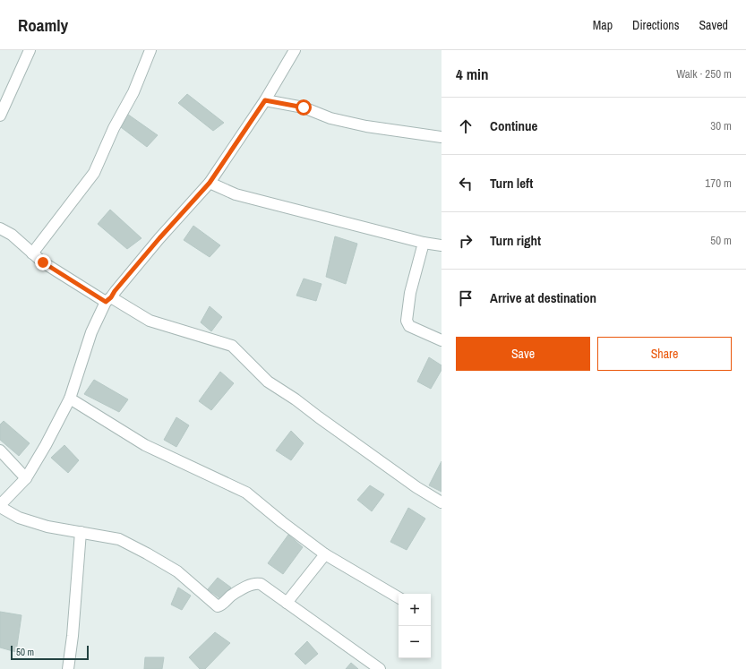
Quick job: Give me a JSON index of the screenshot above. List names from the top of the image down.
{
  "scale_bar": "50 m",
  "page": {
    "header": "Roamly",
    "nav": ["Map", "Directions", "Saved"],
    "heading": ["4 min", "Walk · 250 m"],
    "list": [
      ["Continue", "30 m"],
      ["Turn left", "170 m"],
      ["Turn right", "50 m"],
      "Arrive at destination"
    ],
    "buttons": ["Save", "Share"],
    "map_buttons": ["+", "−"],
    "scale": "50 m"
  }
}
